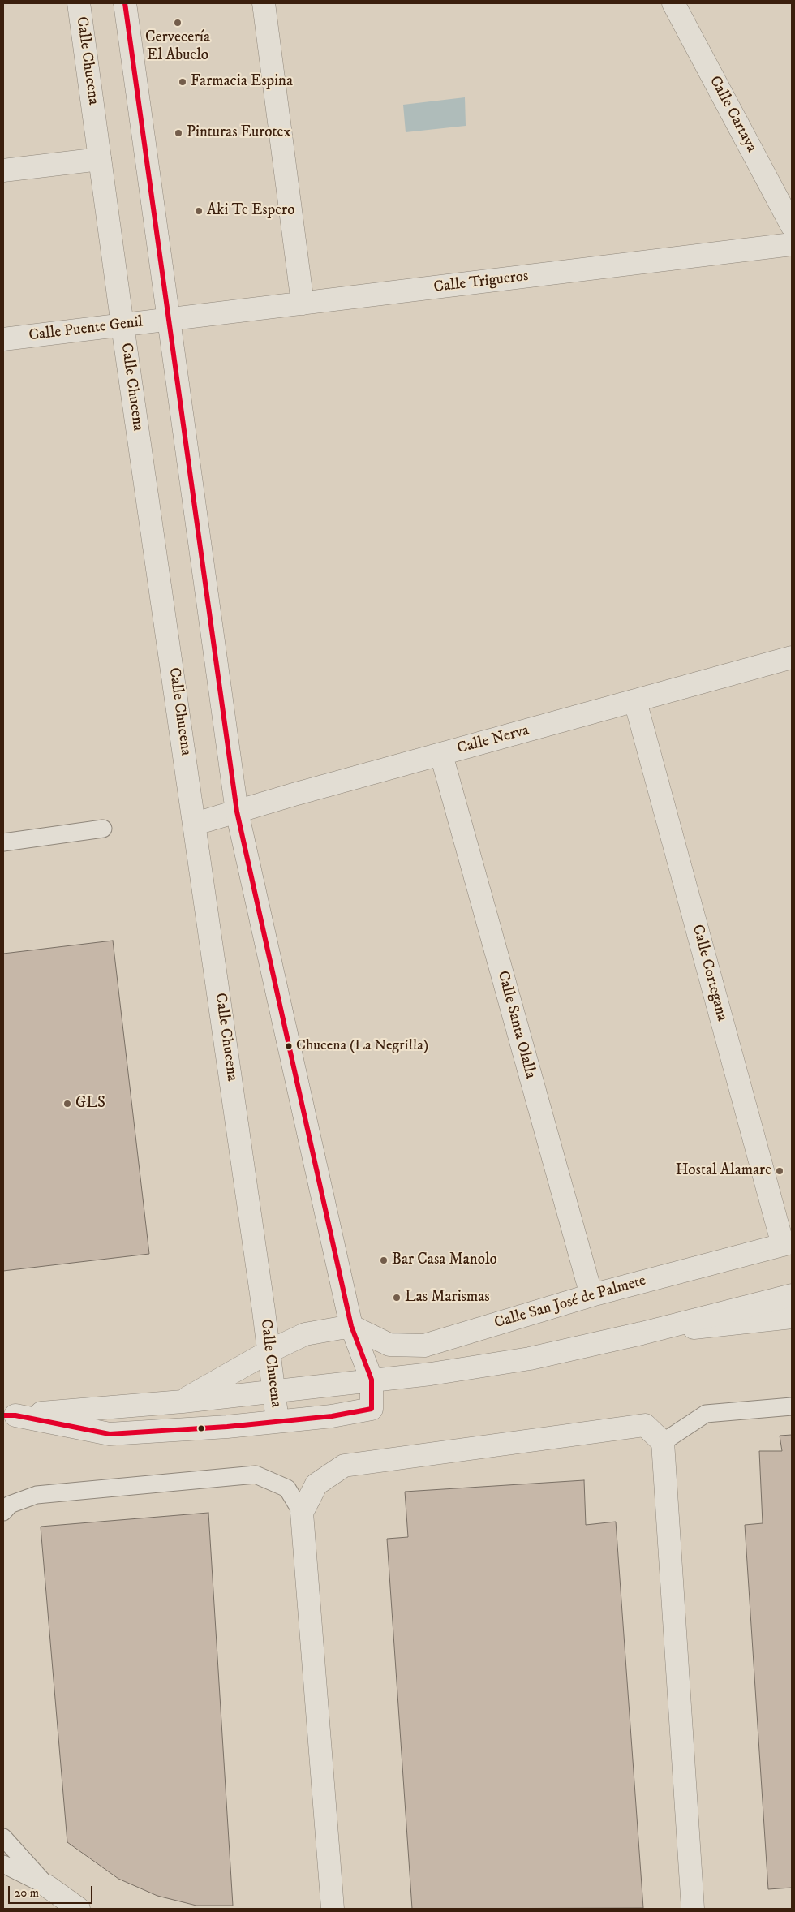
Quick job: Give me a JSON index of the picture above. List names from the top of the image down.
{
  "streets": {
    "street": [
      "Calle Chucena",
      "Calle Cartaya",
      "Calle Trigueros",
      "Calle Puente Genil",
      "Calle Nerva",
      "Calle Cortegana",
      "Calle Santa Olalla",
      "Calle San José de Palmete"
    ]
  },
  "crossings": [
    ["Calle Chucena", "Calle Puente Genil"],
    ["Calle Chucena", "Calle Nerva"],
    ["Calle Trigueros", "Calle Puente Genil"],
    ["Calle Nerva", "Calle Cortegana"],
    ["Calle Nerva", "Calle Santa Olalla"],
    ["Calle Cortegana", "Calle San José de Palmete"],
    ["Calle Santa Olalla", "Calle San José de Palmete"]
  ],
  "places": [
    "Cervecería El Abuelo",
    "Farmacia Espina",
    "Pinturas Eurotex",
    "Aki Te Espero",
    "Chucena (La Negrilla)",
    "GLS",
    "Hostal Alamare",
    "Bar Casa Manolo",
    "Las Marismas"
  ],
  "scale_bar": "20 m"
}
